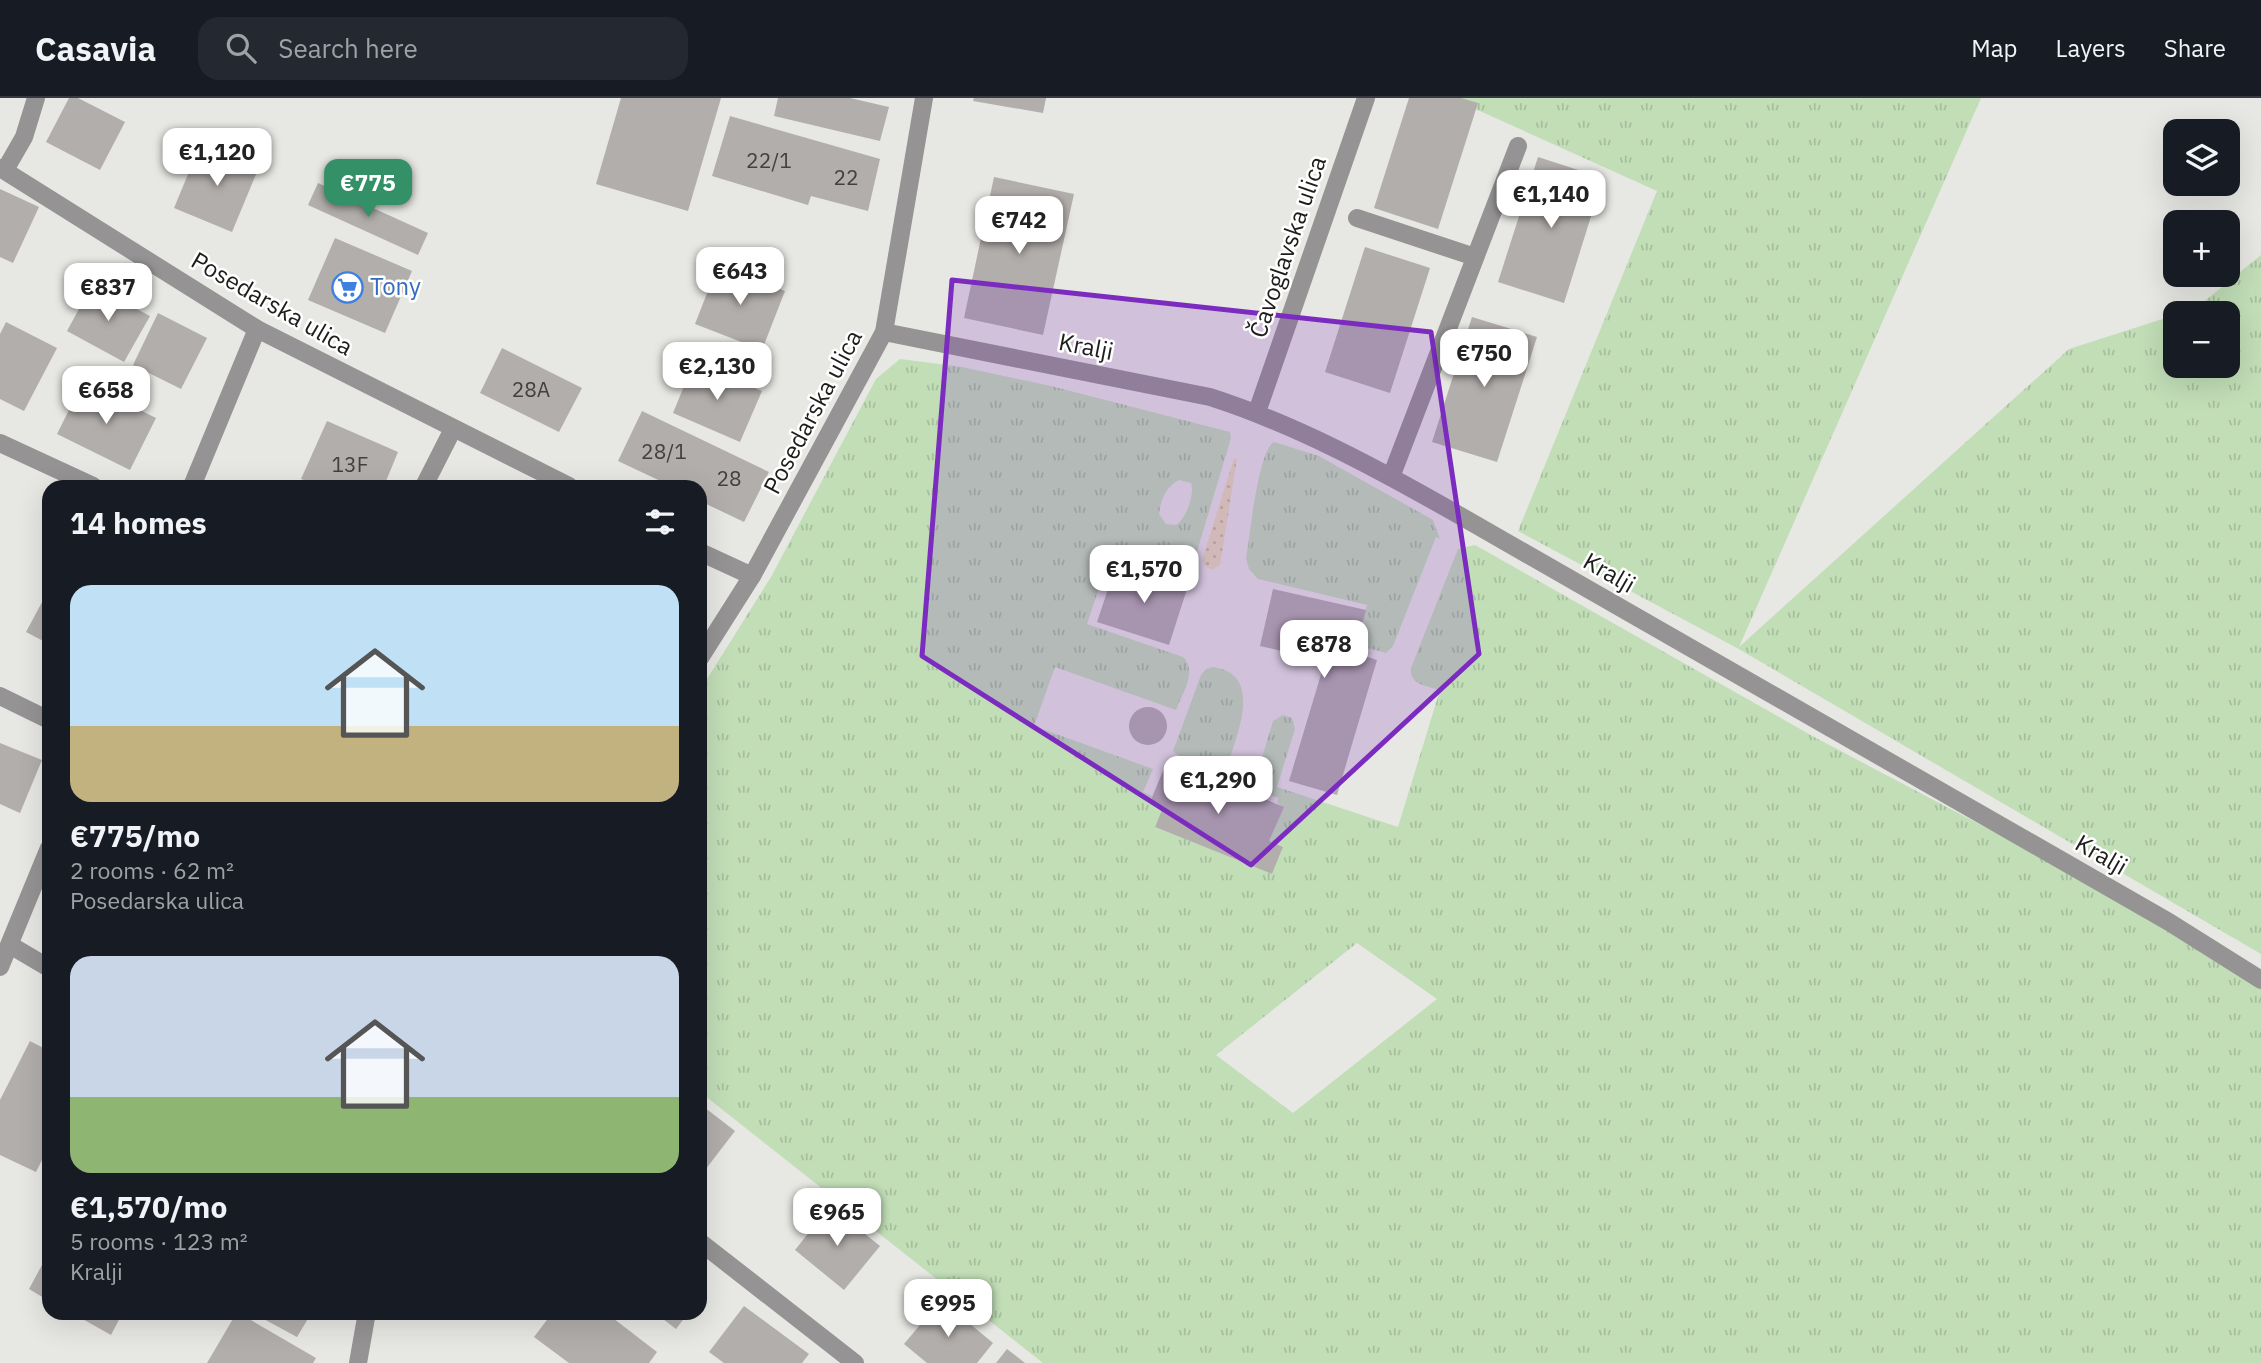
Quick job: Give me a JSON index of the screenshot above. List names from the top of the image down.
{
  "streets": {
    "street": ["Čavoglavska ulica", "Posedarska ulica", "Kralji"]
  },
  "crossings": [
    ["Čavoglavska ulica", "Kralji"],
    ["Posedarska ulica", "Kralji"]
  ],
  "places": {
    "supermarket": ["Tony"]
  },
  "house_numbers": [
    "22/1",
    "22",
    "28A",
    "28/1",
    "13F",
    "28"
  ],
  "page": {
    "header": "Casavia",
    "search": "Search here",
    "nav": ["Map", "Layers", "Share"],
    "map_buttons": ["+", "−"],
    "price": [
      "€1,120",
      "€775",
      "€1,140",
      "€742",
      "€643",
      "€837",
      "€750",
      "€2,130",
      "€658",
      "€1,570",
      "€878",
      "€1,290",
      "€965",
      "€995"
    ],
    "heading": "14 homes",
    "list": [
      {
        "name": "€775/mo",
        "note": "2 rooms · 62 m² · Posedarska ulica"
      },
      {
        "name": "€1,570/mo",
        "note": "5 rooms · 123 m² · Kralji"
      }
    ]
  }
}
